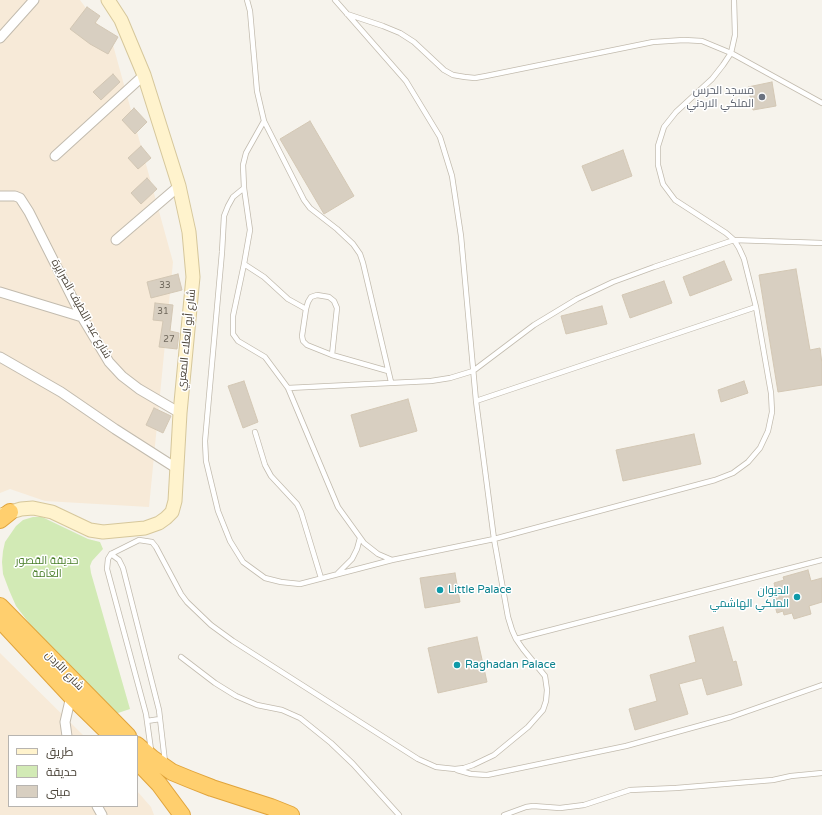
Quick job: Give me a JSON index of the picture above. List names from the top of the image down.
{
  "streets": {
    "highway": ["شارع الأردن"],
    "street": ["شارع عبد اللطيف الصرايرة", "شارع أبو العلاء المعري"]
  },
  "crossings": [
    ["شارع عبد اللطيف الصرايرة", "شارع أبو العلاء المعري"]
  ],
  "parks": ["حديقة القصور العامة"],
  "places": [
    "مسجد الحرس الملكي الاردني",
    "Little Palace",
    "الديوان الملكي الهاشمي",
    "Raghadan Palace"
  ],
  "house_numbers": ["33", "31", "27"],
  "legend": ["طريق", "حديقة", "مبنى"]
}
